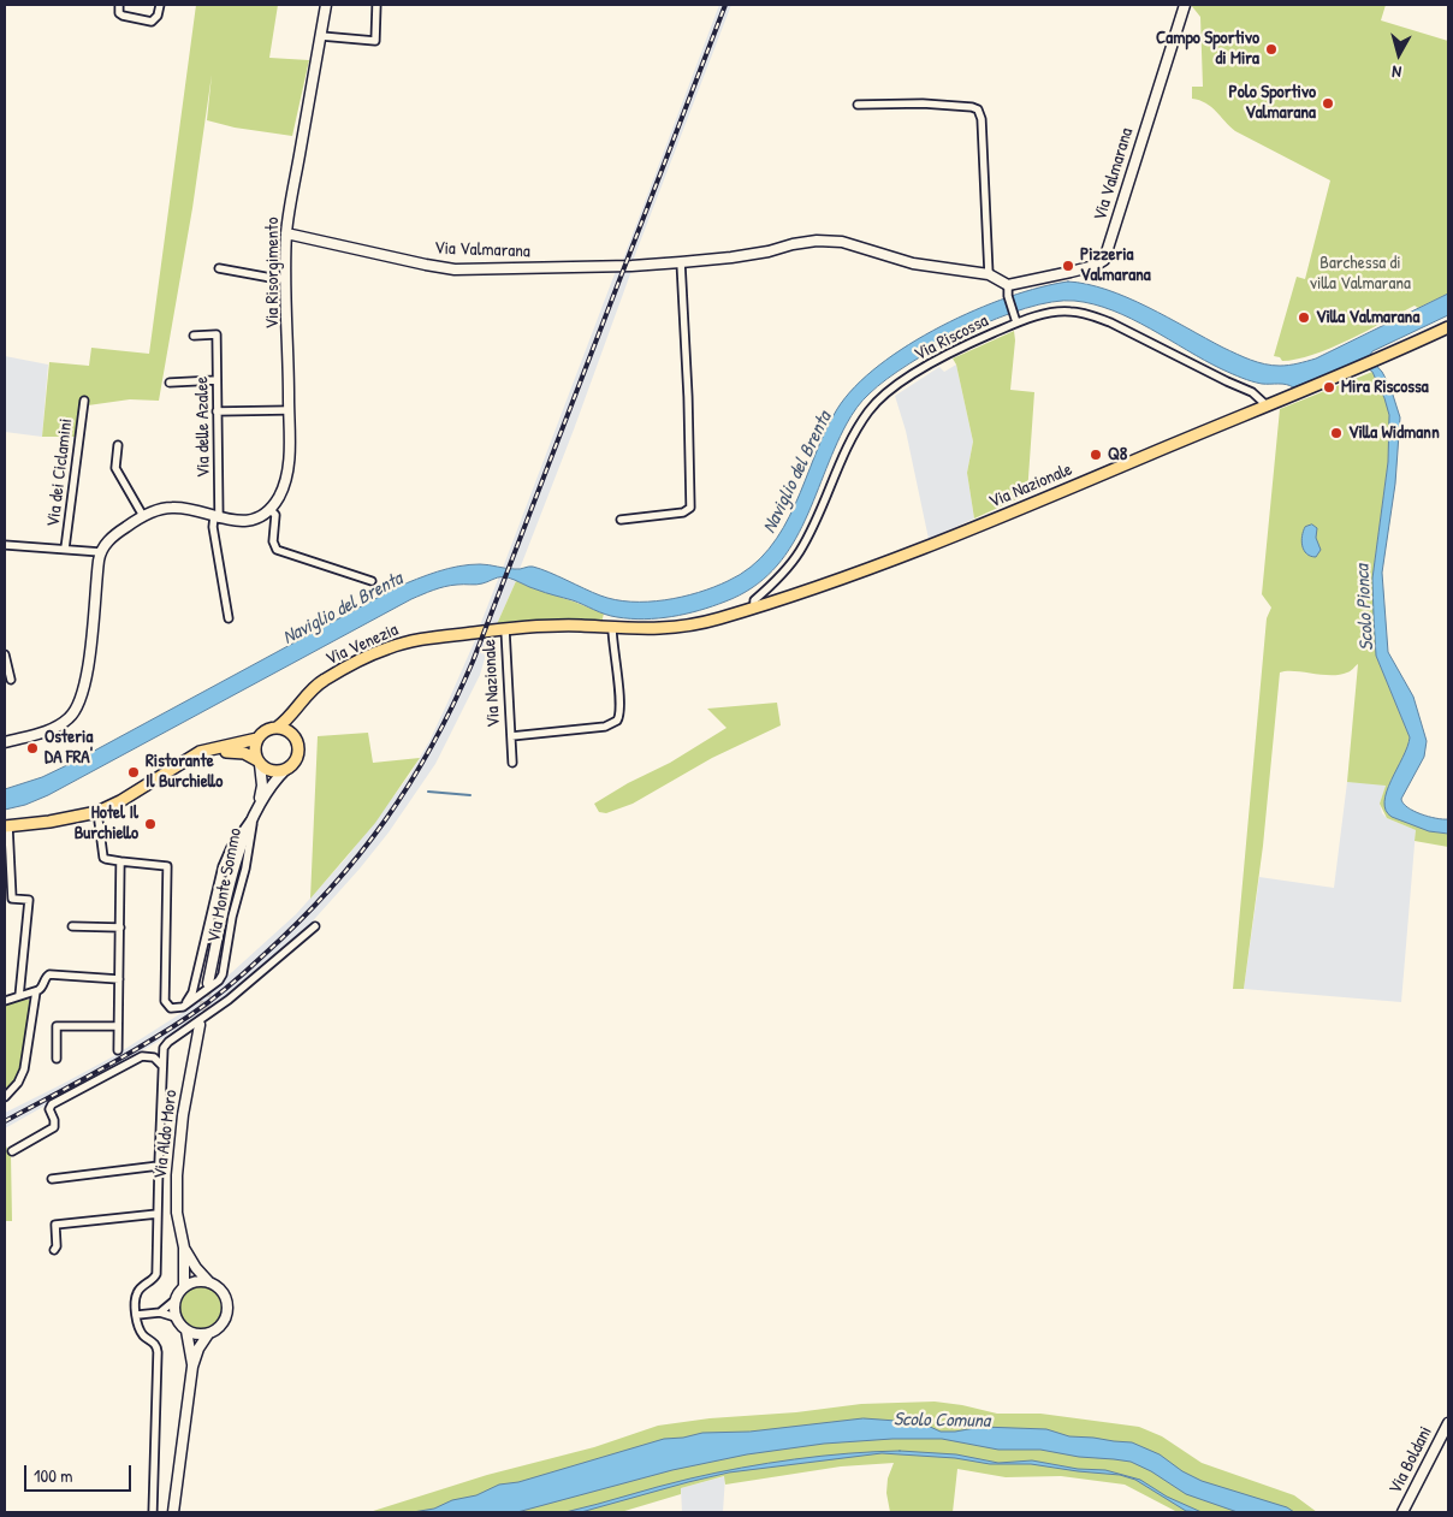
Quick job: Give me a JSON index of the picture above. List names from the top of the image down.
{
  "streets": {
    "main road": ["Via Nazionale", "Via Venezia"],
    "street": [
      "Via Valmarana",
      "Via Risorgimento",
      "Via Riscossa",
      "Via delle Azalee",
      "Via dei Ciclamini",
      "Via Monte Sommo",
      "Via Aldo Moro",
      "Via Boldani"
    ]
  },
  "crossings": [
    ["Via Valmarana", "Via Risorgimento"],
    ["Via Riscossa", "Via Nazionale"],
    ["Via Nazionale", "Via Venezia"]
  ],
  "water": ["Naviglio del Brenta", "Scolo Pionca", "Scolo Comuna"],
  "parks": ["Barchessa di villa Valmarana"],
  "places": [
    "Campo Sportivo di Mira",
    "Polo Sportivo Valmarana",
    "Pizzeria Valmarana",
    "Villa Valmarana",
    "Mira Riscossa",
    "Villa Widmann",
    "Q8",
    "Osteria DA FRA'",
    "Ristorante Il Burchiello",
    "Hotel Il Burchiello"
  ],
  "scale_bar": "100 m",
  "north": "bottom"
}
